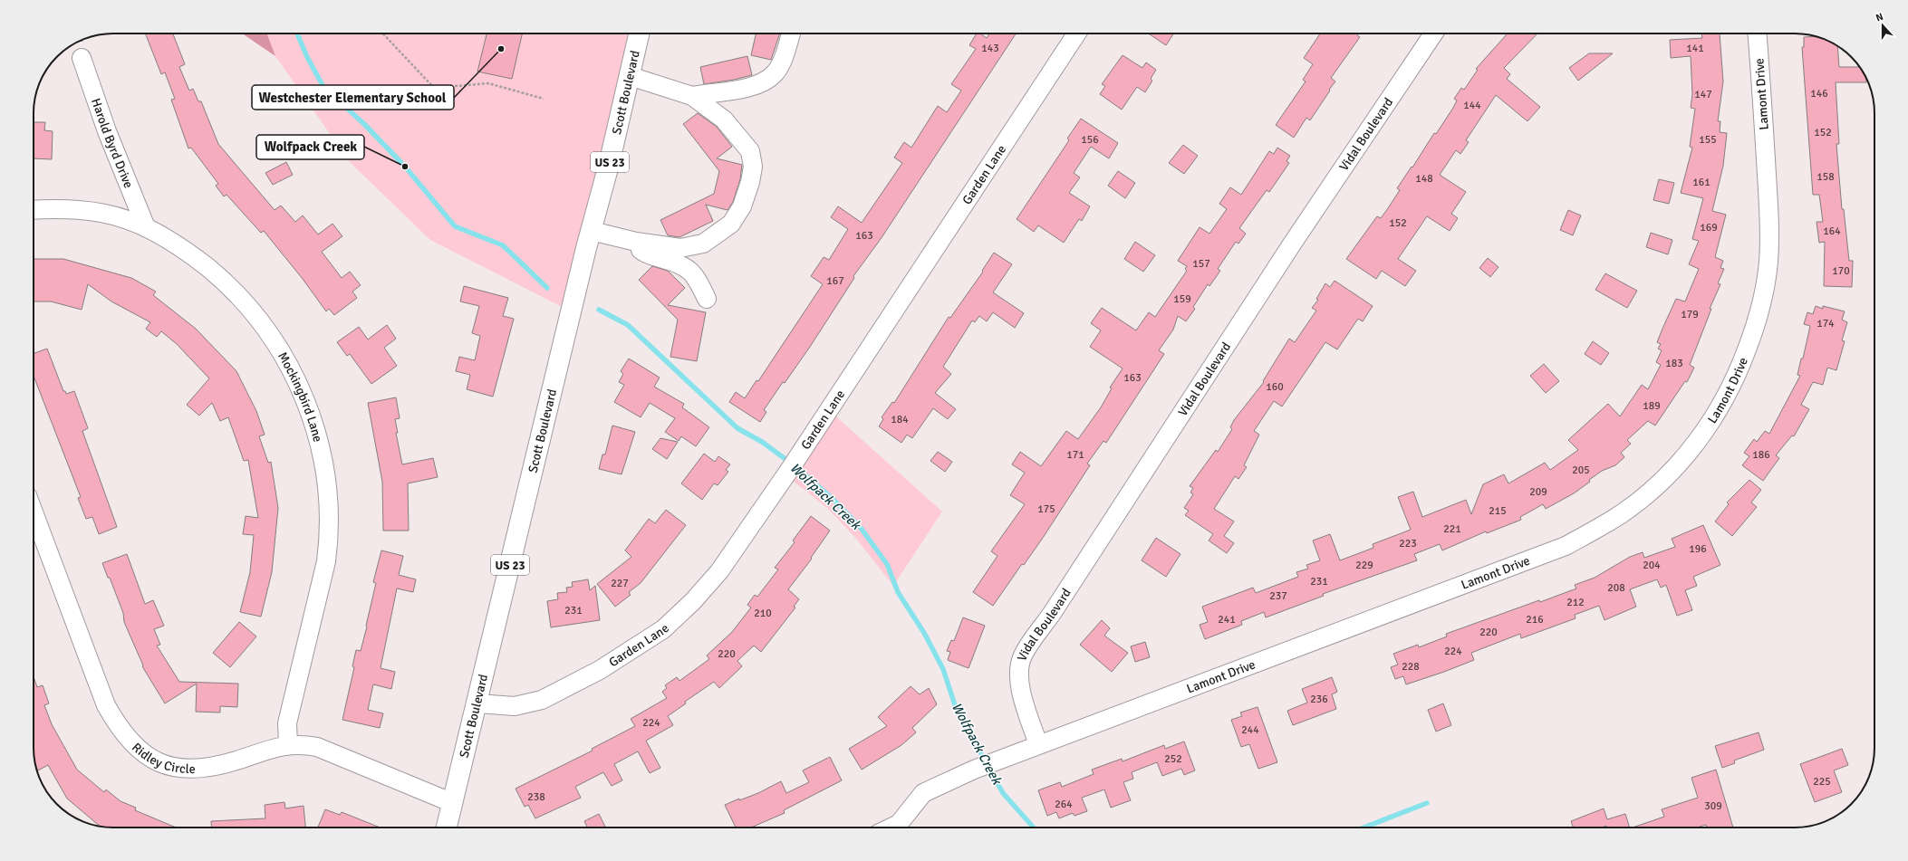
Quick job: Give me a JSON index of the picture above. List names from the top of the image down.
{
  "streets": {
    "highway": ["Scott Boulevard", "US 23"],
    "street": [
      "Lamont Drive",
      "Vidal Boulevard",
      "Harold Byrd Drive",
      "Garden Lane",
      "Mockingbird Lane",
      "Ridley Circle"
    ]
  },
  "crossings": [
    ["Scott Boulevard", "Garden Lane"],
    ["Scott Boulevard", "Ridley Circle"],
    ["Lamont Drive", "Vidal Boulevard"],
    ["Harold Byrd Drive", "Mockingbird Lane"],
    ["Mockingbird Lane", "Ridley Circle"]
  ],
  "water": ["Wolfpack Creek"],
  "places": ["Westchester Elementary School", "Wolfpack Creek"],
  "house_numbers": [
    "143",
    "141",
    "146",
    "147",
    "144",
    "152",
    "156",
    "155",
    "158",
    "148",
    "161",
    "152",
    "169",
    "164",
    "163",
    "157",
    "170",
    "167",
    "159",
    "179",
    "174",
    "183",
    "163",
    "160",
    "189",
    "184",
    "171",
    "186",
    "205",
    "209",
    "175",
    "215",
    "221",
    "223",
    "196",
    "229",
    "204",
    "231",
    "227",
    "208",
    "237",
    "212",
    "231",
    "210",
    "241",
    "216",
    "220",
    "224",
    "220",
    "228",
    "236",
    "224",
    "244",
    "252",
    "225",
    "238",
    "264",
    "309"
  ],
  "north": "top"
}
